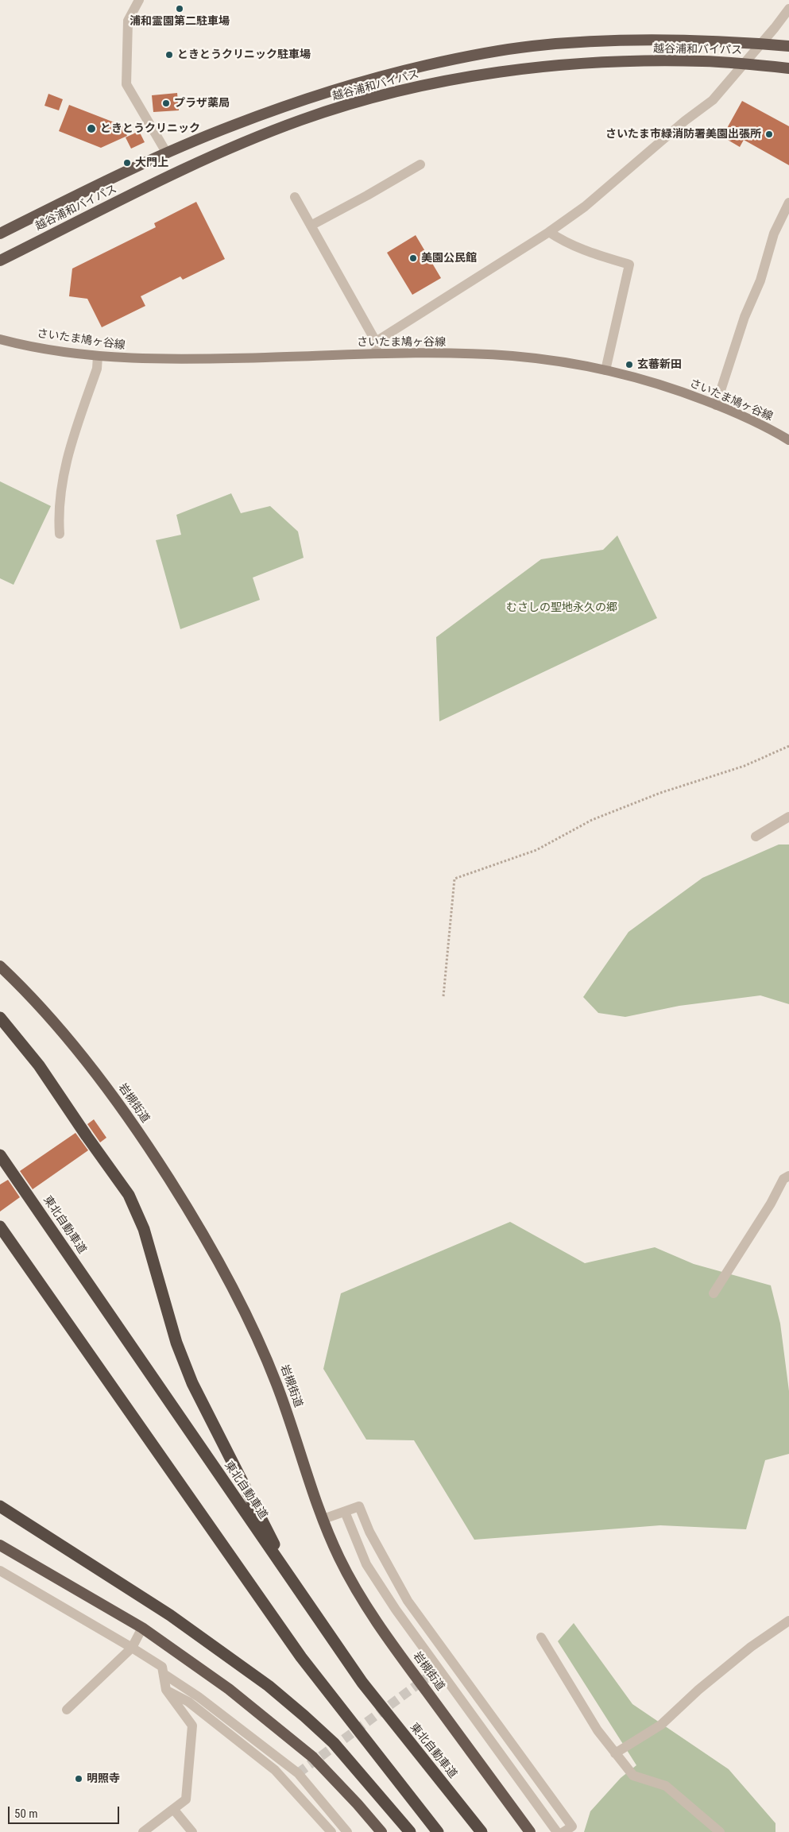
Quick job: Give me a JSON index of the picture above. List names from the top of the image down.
{
  "streets": {
    "highway": ["越谷浦和バイパス", "岩槻街道", "東北自動車道"],
    "main road": ["さいたま鳩ヶ谷線"]
  },
  "parks": ["むさしの聖地永久の郷"],
  "places": [
    "浦和霊園第二駐車場",
    "ときとうクリニック駐車場",
    "プラザ薬局",
    "ときとうクリニック",
    "さいたま市緑消防署美園出張所",
    "大門上",
    "美園公民館",
    "玄蕃新田",
    "明照寺"
  ],
  "scale_bar": "50 m"
}
